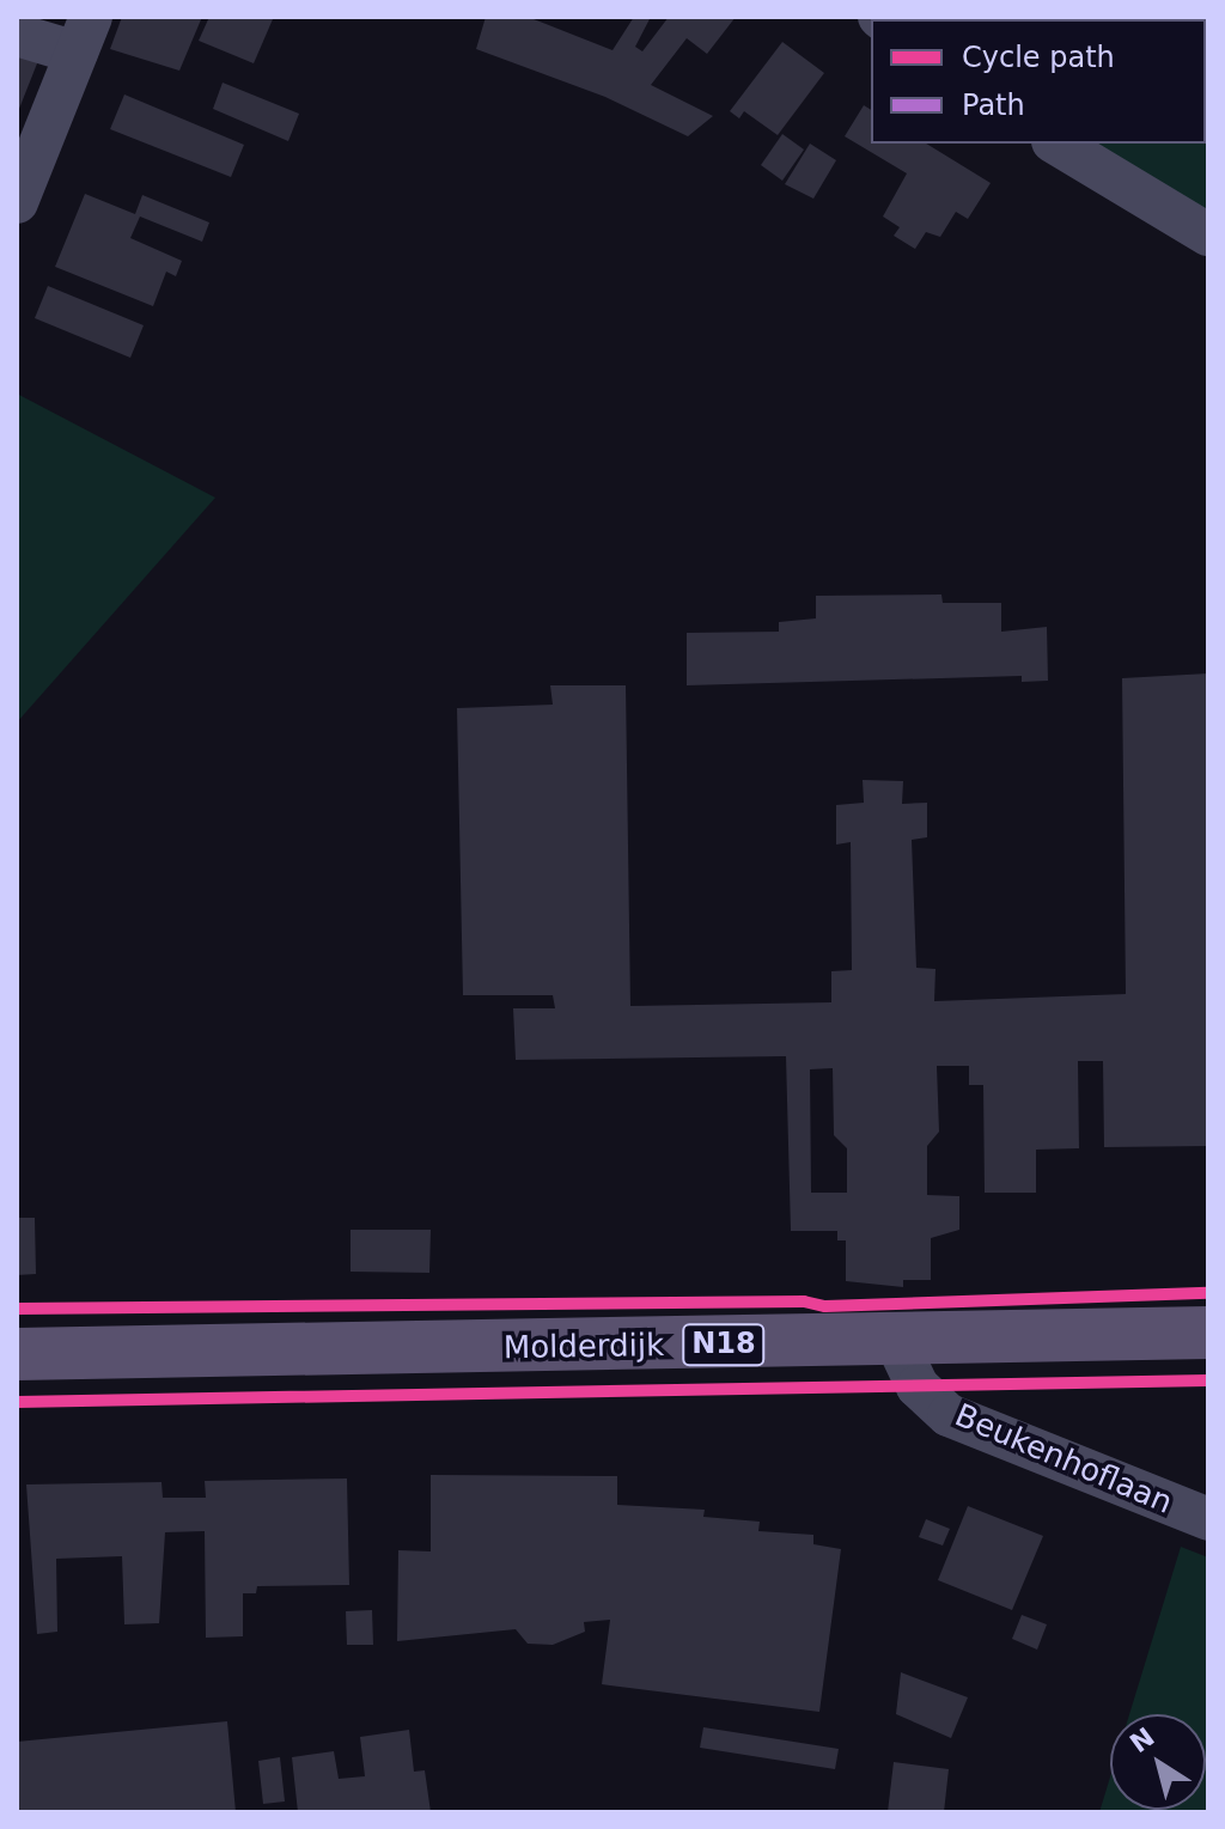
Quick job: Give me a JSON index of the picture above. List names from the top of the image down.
{
  "streets": {
    "main road": ["N18", "Molderdijk"],
    "street": ["Beukenhoflaan"]
  },
  "crossings": [
    ["Molderdijk", "Beukenhoflaan"]
  ],
  "legend": ["Cycle path", "Path"],
  "north": "top left"
}
